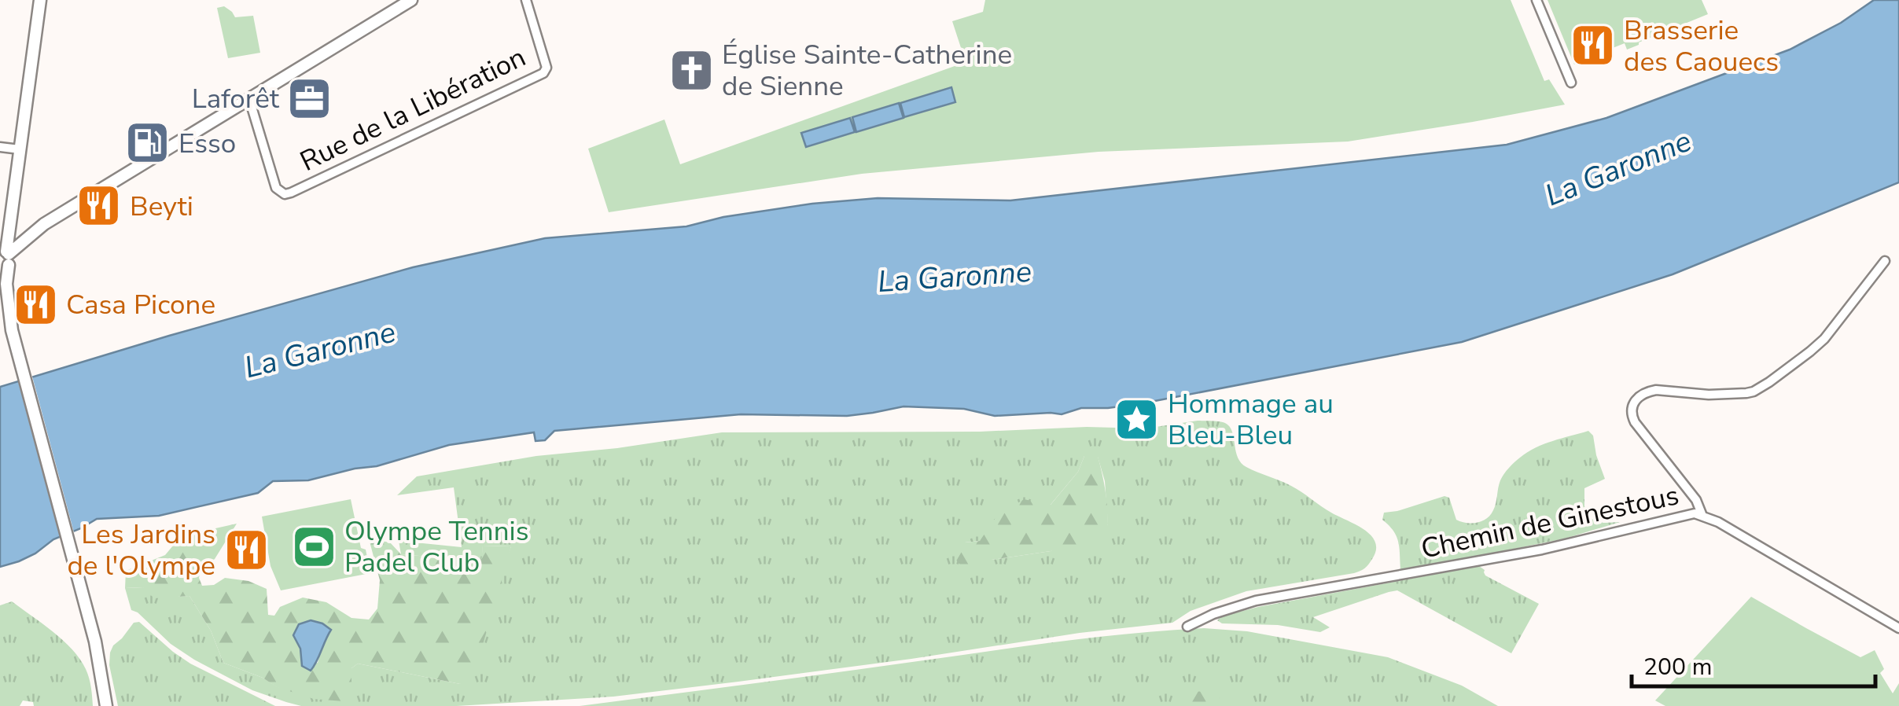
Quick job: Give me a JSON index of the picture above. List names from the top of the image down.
{
  "streets": {
    "street": ["Rue de la Libération", "Chemin de Ginestous"]
  },
  "water": ["La Garonne"],
  "places": {
    "restaurant": [
      "Brasserie des Caouecs",
      "Beyti",
      "Casa Picone",
      "Les Jardins de l'Olympe"
    ],
    "church": ["Église Sainte-Catherine de Sienne"],
    "office": ["Laforêt"],
    "fuel station": ["Esso"],
    "place": ["Hommage au Bleu-Bleu"],
    "sports": ["Olympe Tennis Padel Club"]
  },
  "scale_bar": "200 m"
}
